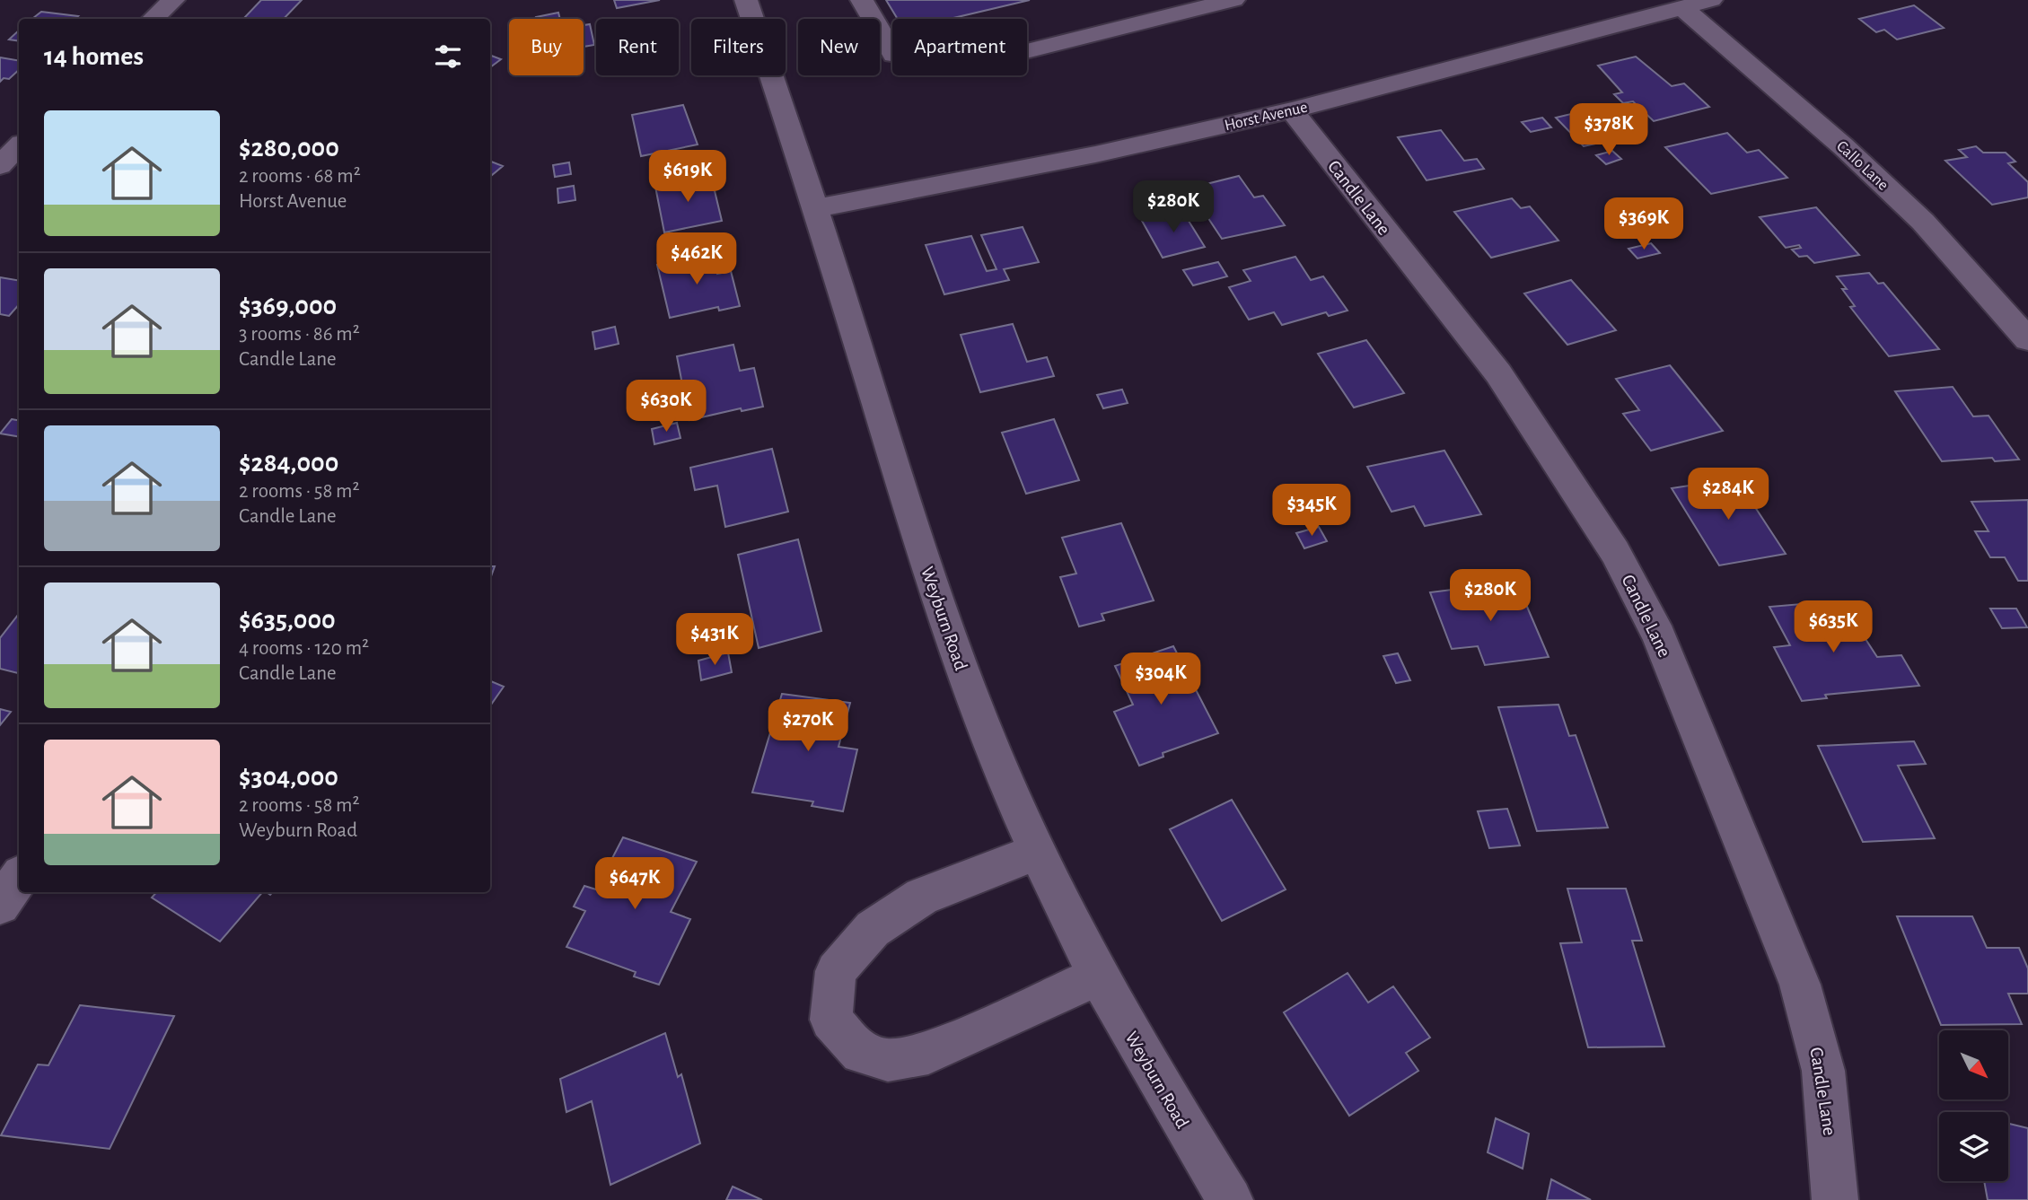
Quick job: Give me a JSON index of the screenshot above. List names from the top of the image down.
{
  "streets": {
    "street": [
      "Horst Avenue",
      "Callo Lane",
      "Candle Lane",
      "Weyburn Road"
    ]
  },
  "crossings": [
    ["Horst Avenue", "Callo Lane"],
    ["Horst Avenue", "Candle Lane"],
    ["Horst Avenue", "Weyburn Road"]
  ],
  "north": "bottom right",
  "page": {
    "chip": [
      "Buy",
      "Rent",
      "Filters",
      "New",
      "Apartment"
    ],
    "heading": "14 homes",
    "list": [
      {
        "name": "$280,000",
        "note": "2 rooms · 68 m² · Horst Avenue"
      },
      {
        "name": "$369,000",
        "note": "3 rooms · 86 m² · Candle Lane"
      },
      {
        "name": "$284,000",
        "note": "2 rooms · 58 m² · Candle Lane"
      },
      {
        "name": "$635,000",
        "note": "4 rooms · 120 m² · Candle Lane"
      },
      {
        "name": "$304,000",
        "note": "2 rooms · 58 m² · Weyburn Road"
      }
    ],
    "price": [
      "$378K",
      "$619K",
      "$280K",
      "$369K",
      "$462K",
      "$630K",
      "$284K",
      "$345K",
      "$280K",
      "$635K",
      "$431K",
      "$304K",
      "$270K",
      "$647K"
    ]
  }
}
